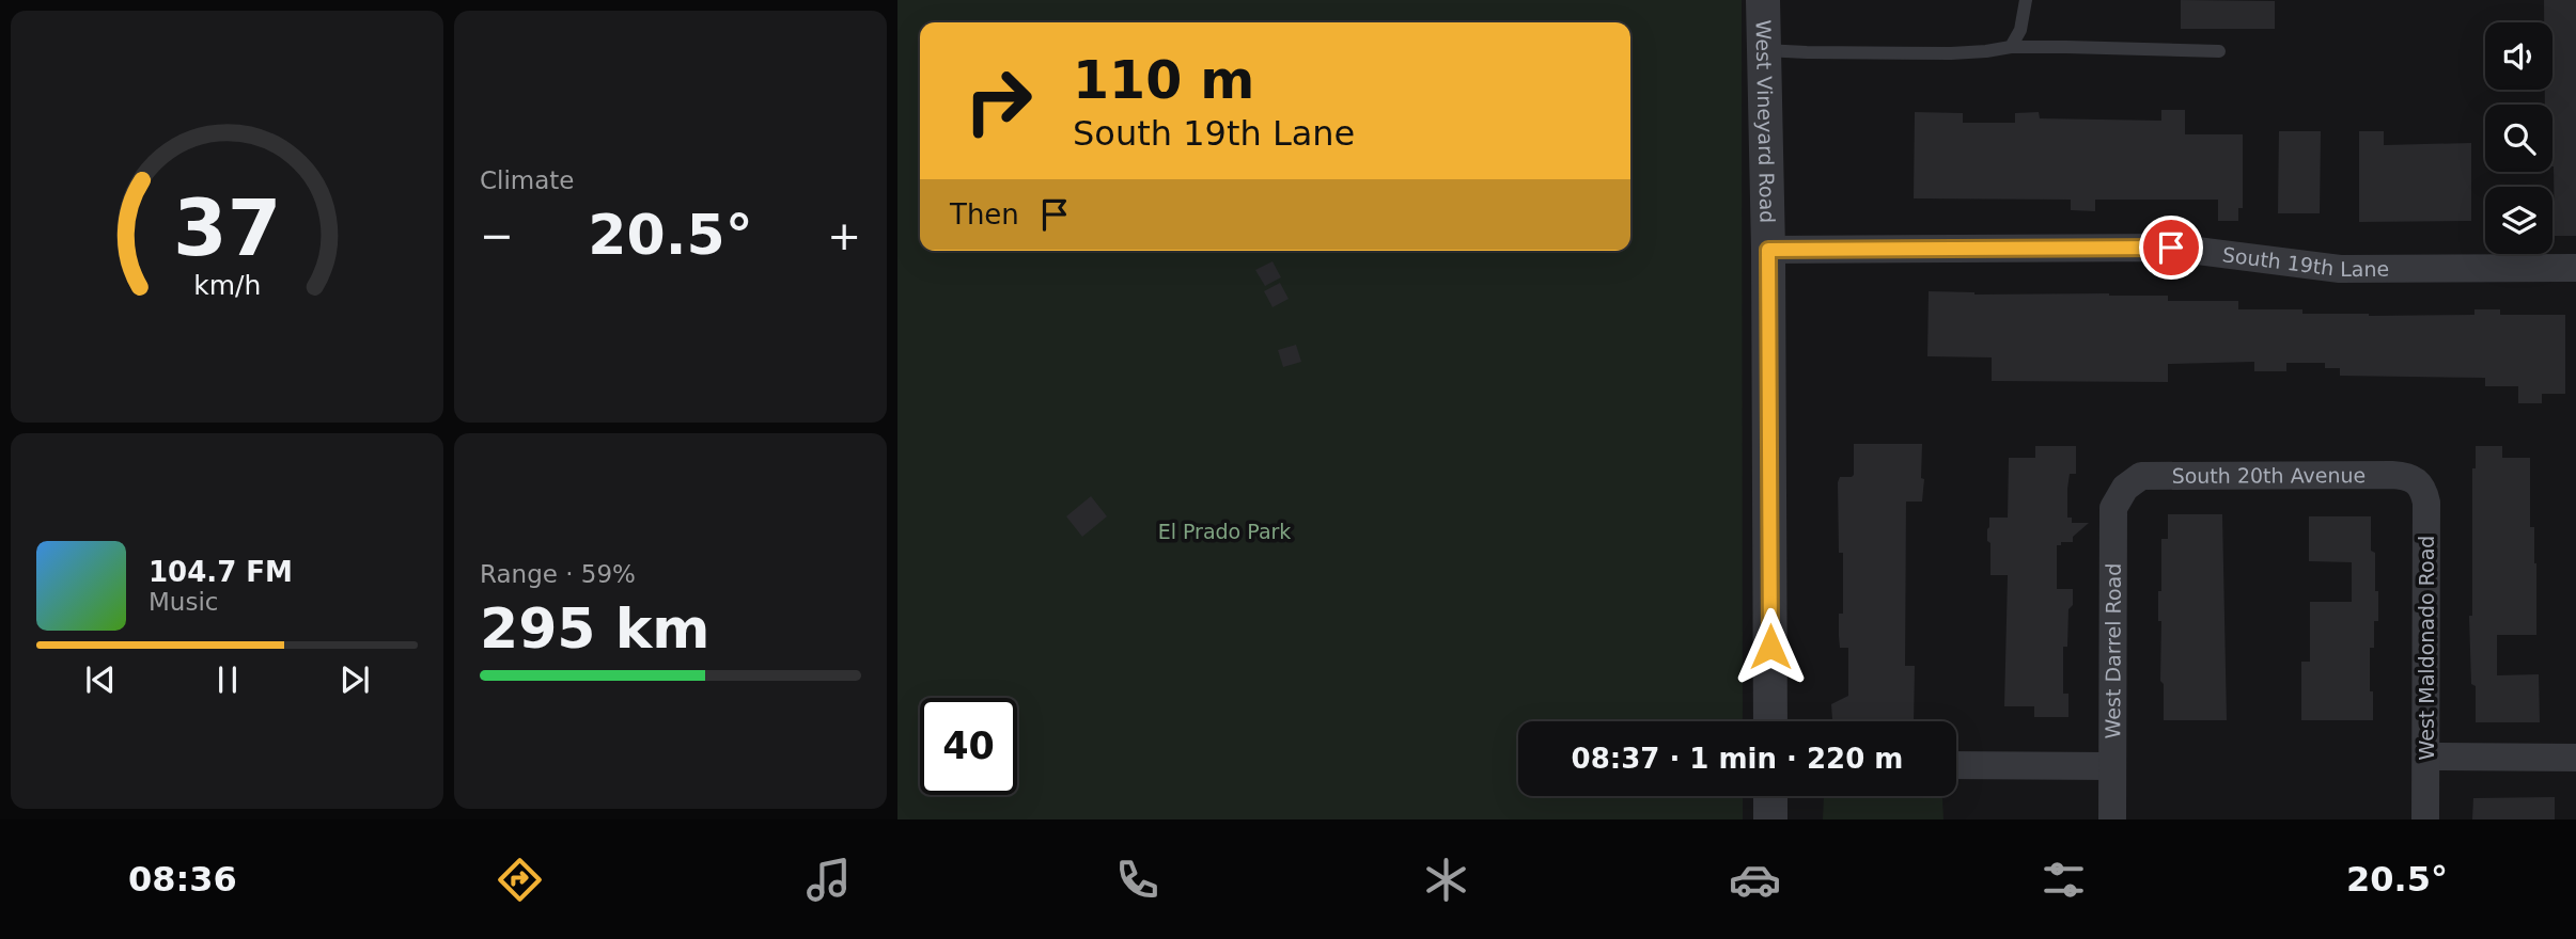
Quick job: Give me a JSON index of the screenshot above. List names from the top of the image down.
{
  "streets": {
    "street": [
      "West Vineyard Road",
      "South 19th Lane",
      "South 20th Avenue",
      "West Maldonado Road",
      "West Darrel Road"
    ]
  },
  "crossings": [
    ["West Vineyard Road", "South 19th Lane"],
    ["South 20th Avenue", "West Maldonado Road"],
    ["South 20th Avenue", "West Darrel Road"]
  ],
  "parks": ["El Prado Park"],
  "page": {
    "tile": [
      "Climate",
      ["Range · 59%", "295 km"]
    ],
    "turn": ["110 m", "South 19th Lane"],
    "then": "Then",
    "heat": ["−", "20.5°", "+"],
    "song": ["104.7 FM", "Music"],
    "limit": "40",
    "trip": "08:37 · 1 min · 220 m",
    "tabs": ["08:36", "20.5°"],
    "gauge": ["37", "km/h"]
  }
}
